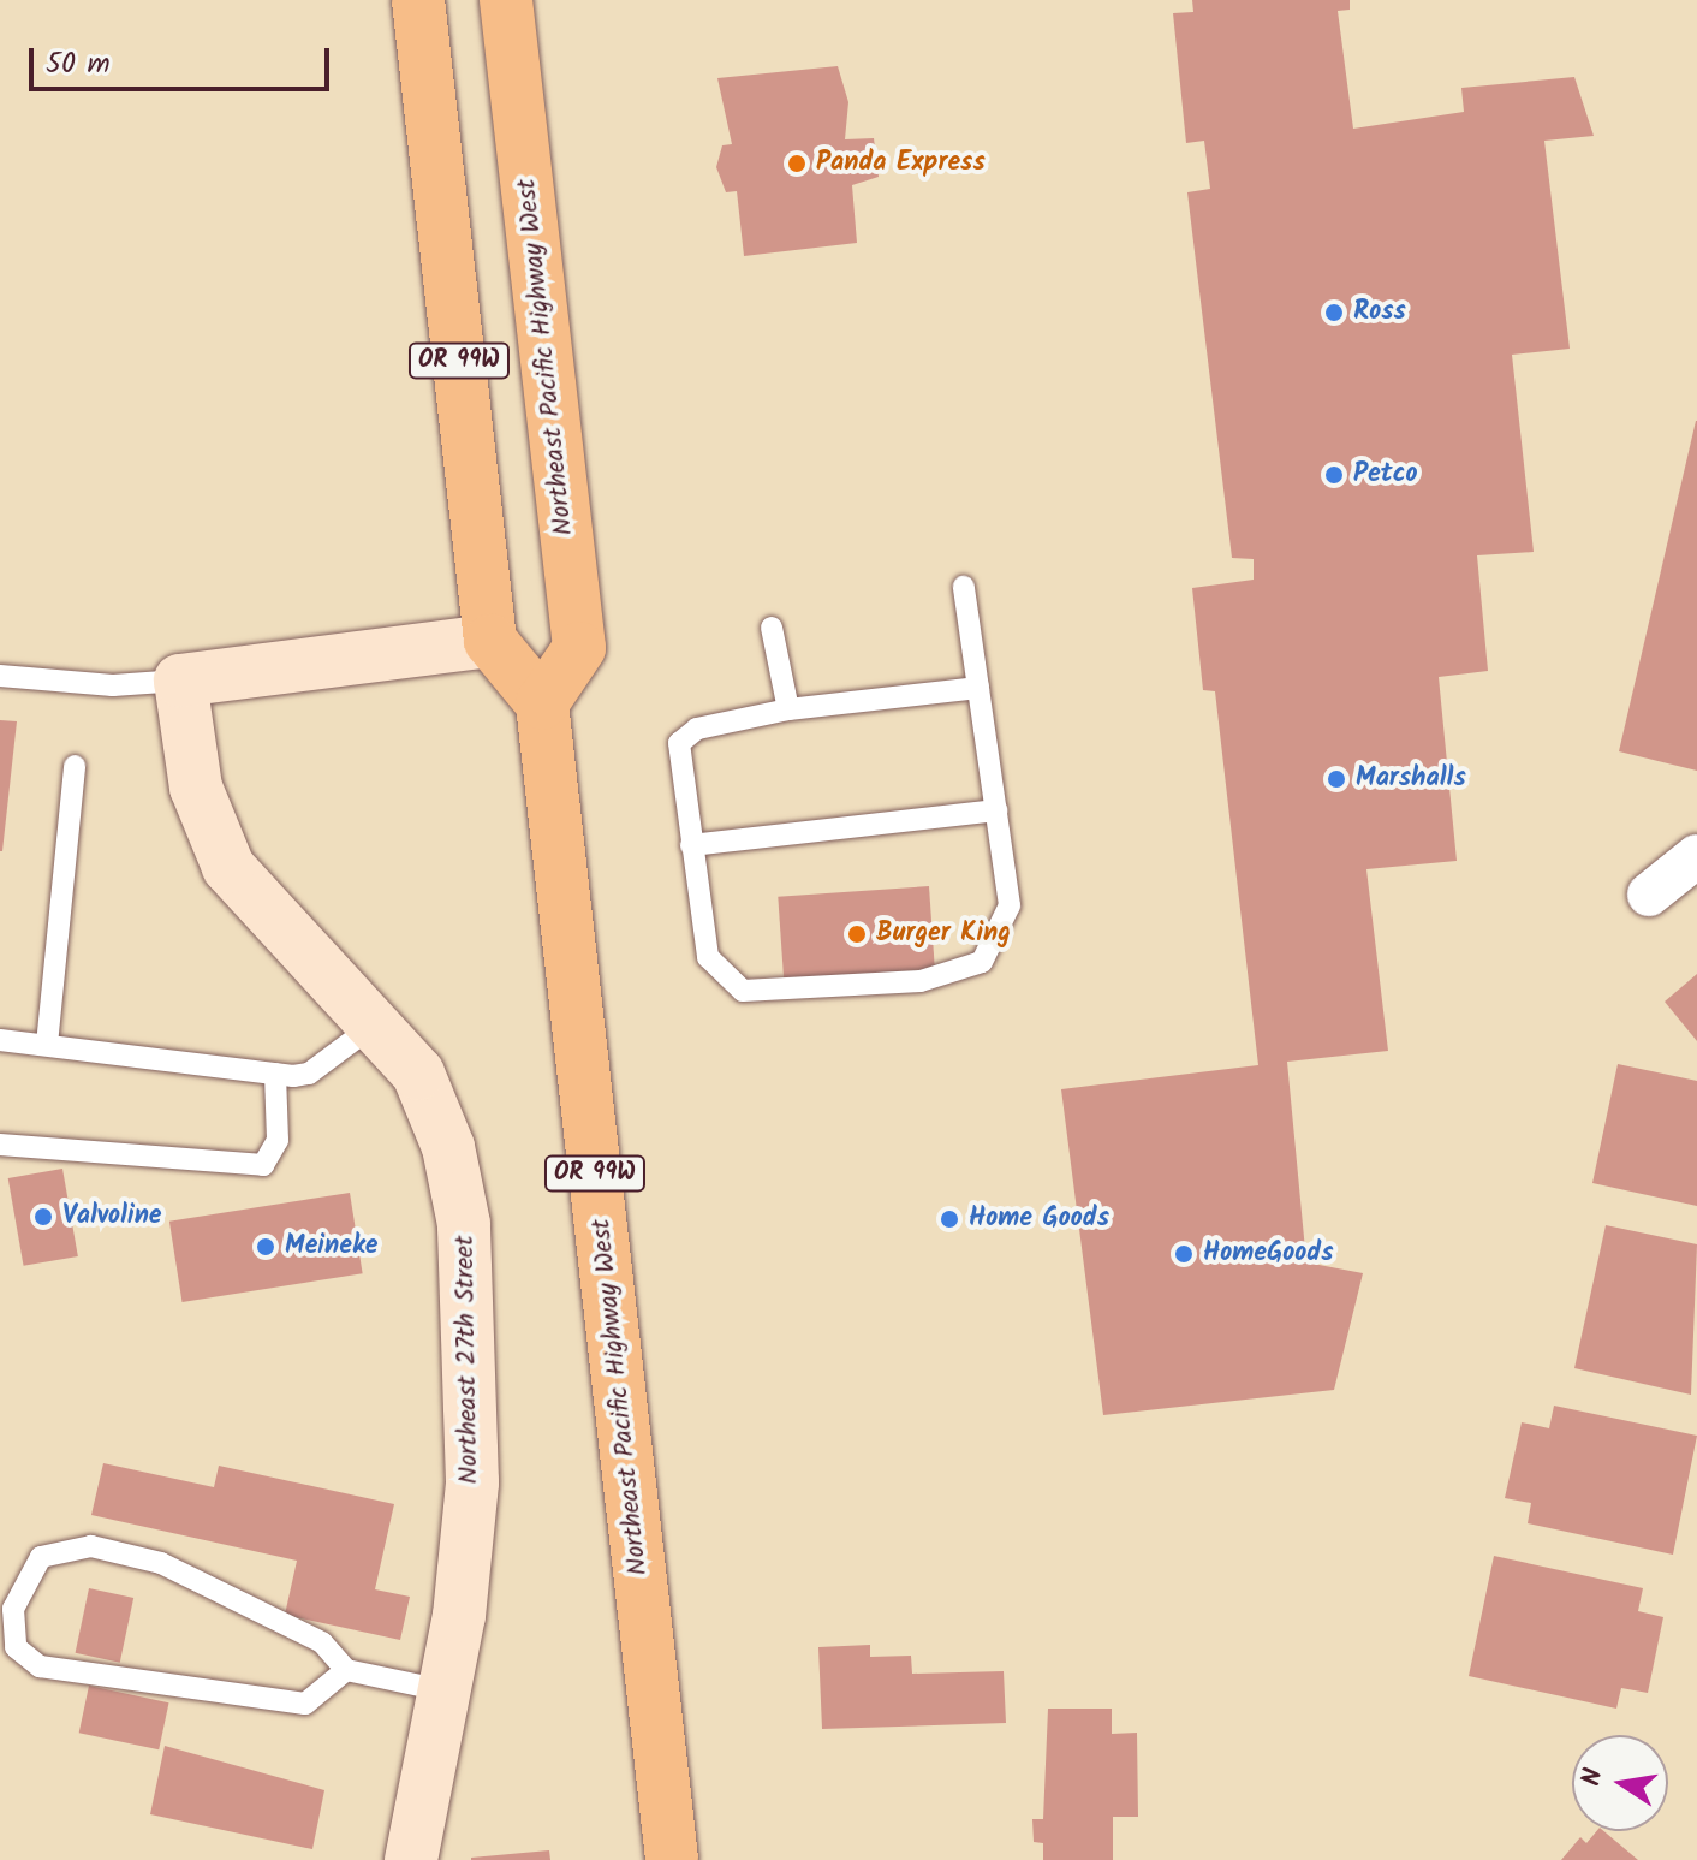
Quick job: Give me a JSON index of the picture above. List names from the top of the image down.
{
  "streets": {
    "highway": ["Northeast Pacific Highway West", "OR 99W"],
    "street": ["Northeast 27th Street"]
  },
  "places": [
    "Panda Express",
    "Ross",
    "Petco",
    "Marshalls",
    "Burger King",
    "Valvoline",
    "Home Goods",
    "Meineke",
    "HomeGoods"
  ],
  "scale_bar": "50 m",
  "north": "left"
}
